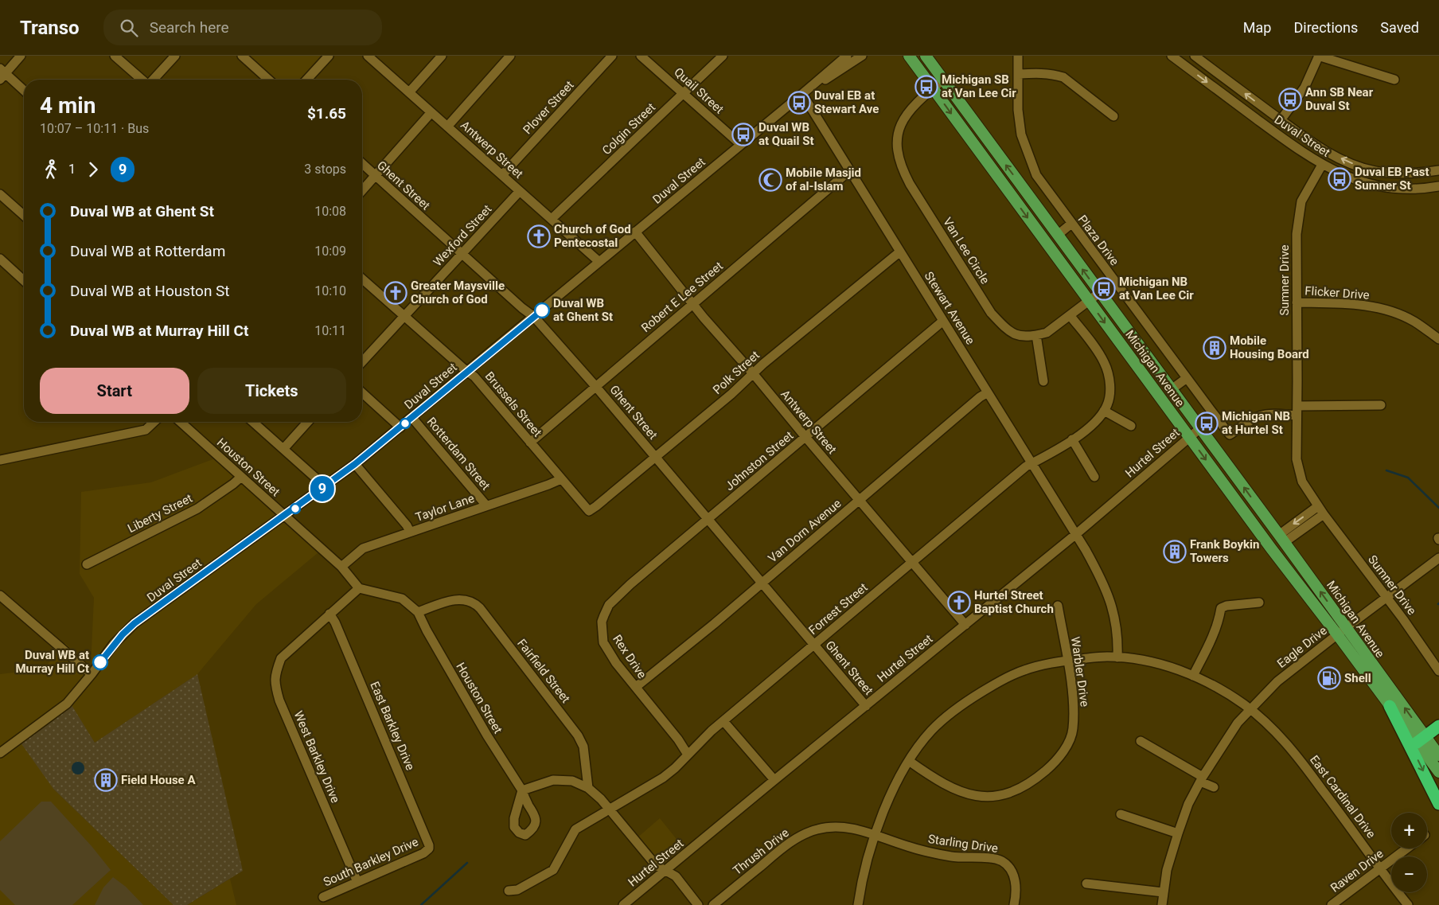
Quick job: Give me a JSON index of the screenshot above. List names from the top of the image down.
{
  "streets": {
    "main road": ["Michigan Avenue"],
    "street": [
      "Quail Street",
      "Plover Street",
      "Colgin Street",
      "Duval Street",
      "Antwerp Street",
      "Ghent Street",
      "Wexford Street",
      "Plaza Drive",
      "Van Lee Circle",
      "Sumner Drive",
      "Flicker Drive",
      "Robert E Lee Street",
      "Stewart Avenue",
      "Polk Street",
      "Brussels Street",
      "Hurtel Street",
      "Rotterdam Street",
      "Johnston Street",
      "Houston Street",
      "Taylor Lane",
      "Liberty Street",
      "Van Dorn Avenue",
      "Forrest Street",
      "Eagle Drive",
      "Rex Drive",
      "Fairfield Street",
      "Warbler Drive",
      "East Barkley Drive",
      "West Barkley Drive",
      "East Cardinal Drive",
      "Starling Drive",
      "Thrush Drive",
      "South Barkley Drive",
      "Raven Drive"
    ]
  },
  "crossings": [
    ["Quail Street", "Colgin Street"],
    ["Quail Street", "Duval Street"],
    ["Plover Street", "Antwerp Street"],
    ["Colgin Street", "Antwerp Street"],
    ["Duval Street", "Antwerp Street"],
    ["Duval Street", "Ghent Street"],
    ["Duval Street", "Sumner Drive"],
    ["Duval Street", "Stewart Avenue"],
    ["Duval Street", "Brussels Street"],
    ["Duval Street", "Rotterdam Street"],
    ["Duval Street", "Houston Street"],
    ["Antwerp Street", "Wexford Street"],
    ["Antwerp Street", "Robert E Lee Street"],
    ["Antwerp Street", "Polk Street"],
    ["Antwerp Street", "Hurtel Street"],
    ["Antwerp Street", "Johnston Street"],
    ["Antwerp Street", "Van Dorn Avenue"],
    ["Antwerp Street", "Forrest Street"],
    ["Ghent Street", "Wexford Street"],
    ["Ghent Street", "Robert E Lee Street"],
    ["Ghent Street", "Polk Street"],
    ["Ghent Street", "Hurtel Street"],
    ["Ghent Street", "Johnston Street"],
    ["Ghent Street", "Van Dorn Avenue"],
    ["Ghent Street", "Forrest Street"],
    ["Wexford Street", "Brussels Street"],
    ["Plaza Drive", "Sumner Drive"],
    ["Van Lee Circle", "Michigan Avenue"],
    ["Van Lee Circle", "Forrest Street"],
    ["Sumner Drive", "Flicker Drive"],
    ["Sumner Drive", "Eagle Drive"],
    ["Robert E Lee Street", "Stewart Avenue"],
    ["Robert E Lee Street", "Brussels Street"],
    ["Stewart Avenue", "Polk Street"],
    ["Stewart Avenue", "Hurtel Street"],
    ["Stewart Avenue", "Johnston Street"],
    ["Stewart Avenue", "Van Dorn Avenue"],
    ["Stewart Avenue", "Forrest Street"],
    ["Stewart Avenue", "East Cardinal Drive"],
    ["Michigan Avenue", "Hurtel Street"],
    ["Michigan Avenue", "Eagle Drive"],
    ["Polk Street", "Brussels Street"],
    ["Brussels Street", "Taylor Lane"],
    ["Rotterdam Street", "Taylor Lane"],
    ["Johnston Street", "Rex Drive"],
    ["Houston Street", "Taylor Lane"],
    ["Houston Street", "Liberty Street"],
    ["Houston Street", "Fairfield Street"],
    ["Houston Street", "West Barkley Drive"],
    ["Van Dorn Avenue", "Rex Drive"],
    ["Forrest Street", "Rex Drive"],
    ["Eagle Drive", "East Cardinal Drive"],
    ["Warbler Drive", "East Cardinal Drive"],
    ["East Barkley Drive", "West Barkley Drive"],
    ["East Barkley Drive", "South Barkley Drive"],
    ["West Barkley Drive", "South Barkley Drive"],
    ["East Cardinal Drive", "Starling Drive"],
    ["East Cardinal Drive", "Thrush Drive"],
    ["East Cardinal Drive", "Raven Drive"],
    ["Starling Drive", "Thrush Drive"]
  ],
  "places": {
    "bus stop": [
      "Michigan SB at Van Lee Cir",
      "Ann SB Near Duval St",
      "Duval EB at Stewart Ave",
      "Duval WB at Quail St",
      "Duval EB Past Sumner St",
      "Michigan NB at Van Lee Cir",
      "Michigan NB at Hurtel St"
    ],
    "mosque": ["Mobile Masjid of al-Islam"],
    "church": ["Church of God Pentecostal", "Greater Maysville Church of God", "Hurtel Street Baptist Church"],
    "other": ["Duval WB at Ghent St", "Duval WB at Murray Hill Ct"],
    "building": ["Mobile Housing Board", "Frank Boykin Towers", "Field House A"],
    "fuel station": ["Shell"]
  },
  "lines": ["bus line 9"],
  "page": {
    "header": "Transo",
    "search": "Search here",
    "nav": ["Map", "Directions", "Saved"],
    "on_map": "9",
    "heading": ["4 min", "10:07 – 10:11 · Bus", "$1.65"],
    "legs": ["1", "9", "3 stops"],
    "list": [
      {
        "name": "Duval WB at Ghent St",
        "value": "10:08"
      },
      {
        "name": "Duval WB at Rotterdam",
        "value": "10:09"
      },
      {
        "name": "Duval WB at Houston St",
        "value": "10:10"
      },
      {
        "name": "Duval WB at Murray Hill Ct",
        "value": "10:11"
      }
    ],
    "buttons": ["Start", "Tickets"],
    "map_buttons": ["+", "−"]
  }
}
